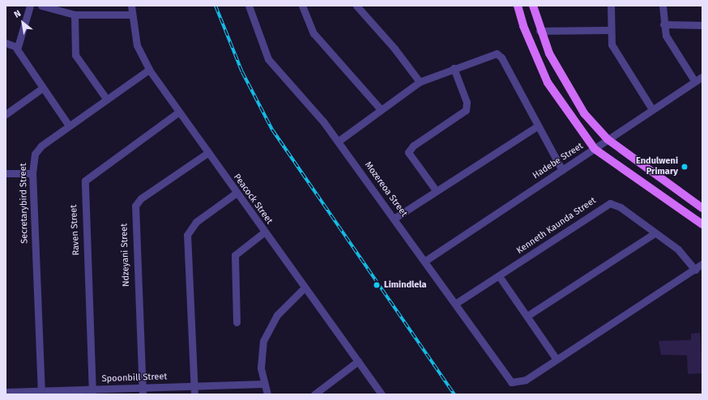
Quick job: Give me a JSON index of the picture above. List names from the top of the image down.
{
  "streets": {
    "street": [
      "Hadebe Street",
      "Mozereoa Street",
      "Peacock Street",
      "Secretarybird Street",
      "Kenneth Kaunda Street",
      "Raven Street",
      "Ndzeyani Street",
      "Spoonbill Street"
    ]
  },
  "crossings": [
    ["Hadebe Street", "Mozereoa Street"],
    ["Mozereoa Street", "Kenneth Kaunda Street"],
    ["Peacock Street", "Secretarybird Street"],
    ["Peacock Street", "Raven Street"],
    ["Peacock Street", "Ndzeyani Street"],
    ["Secretarybird Street", "Spoonbill Street"],
    ["Raven Street", "Spoonbill Street"],
    ["Ndzeyani Street", "Spoonbill Street"]
  ],
  "places": ["Endulweni Primary", "Limindlela"],
  "north": "top left"
}
